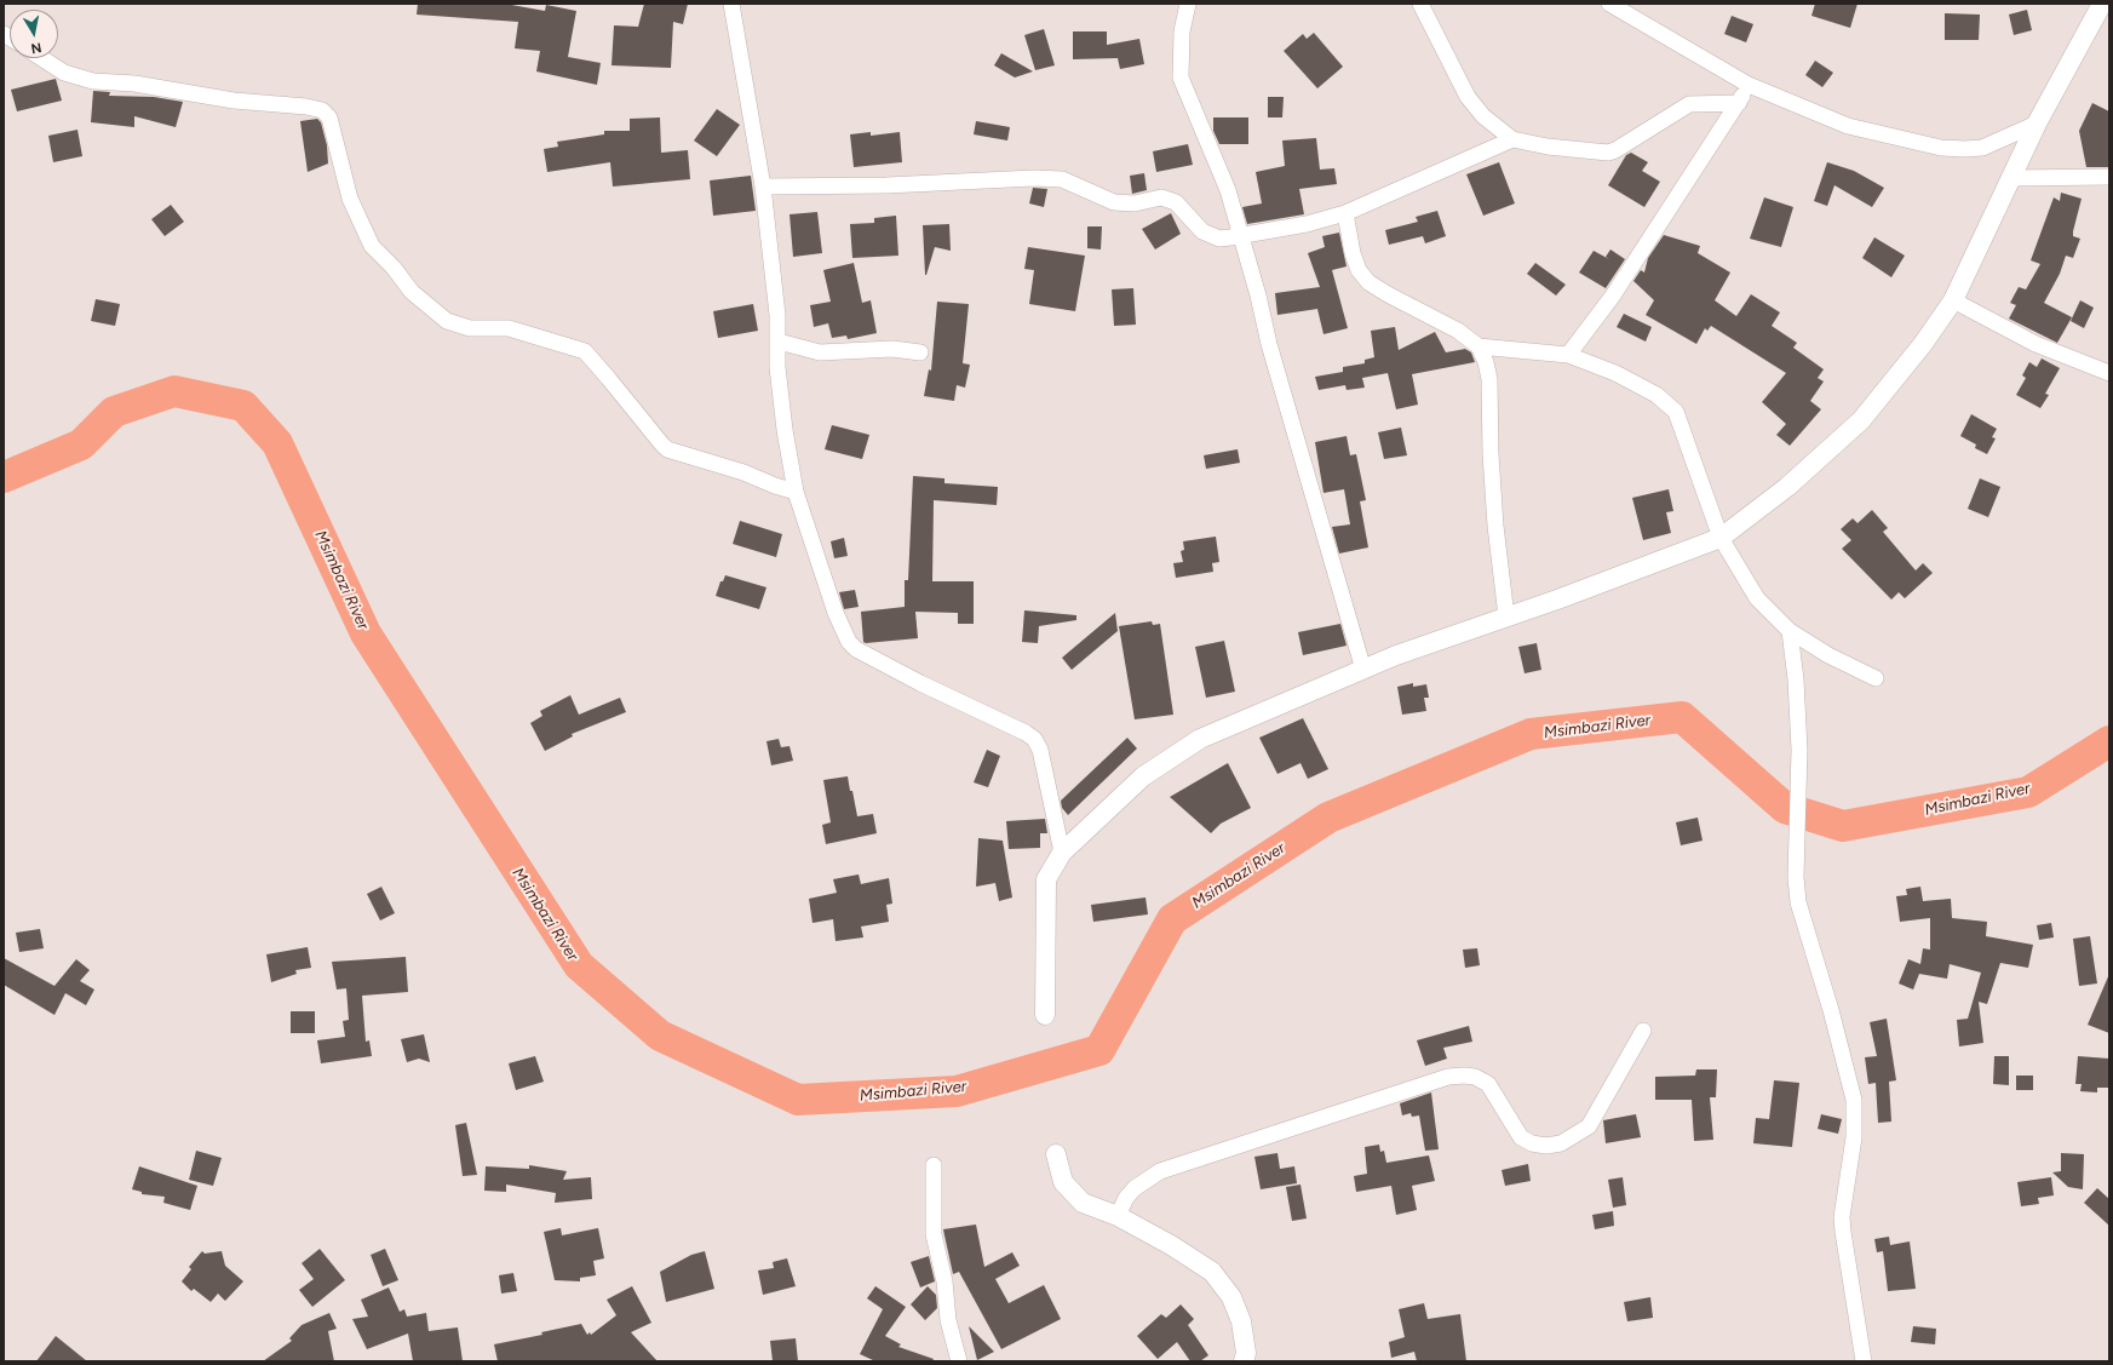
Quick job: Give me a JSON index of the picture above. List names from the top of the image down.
{
  "water": ["Msimbazi River"],
  "north": "bottom"
}
